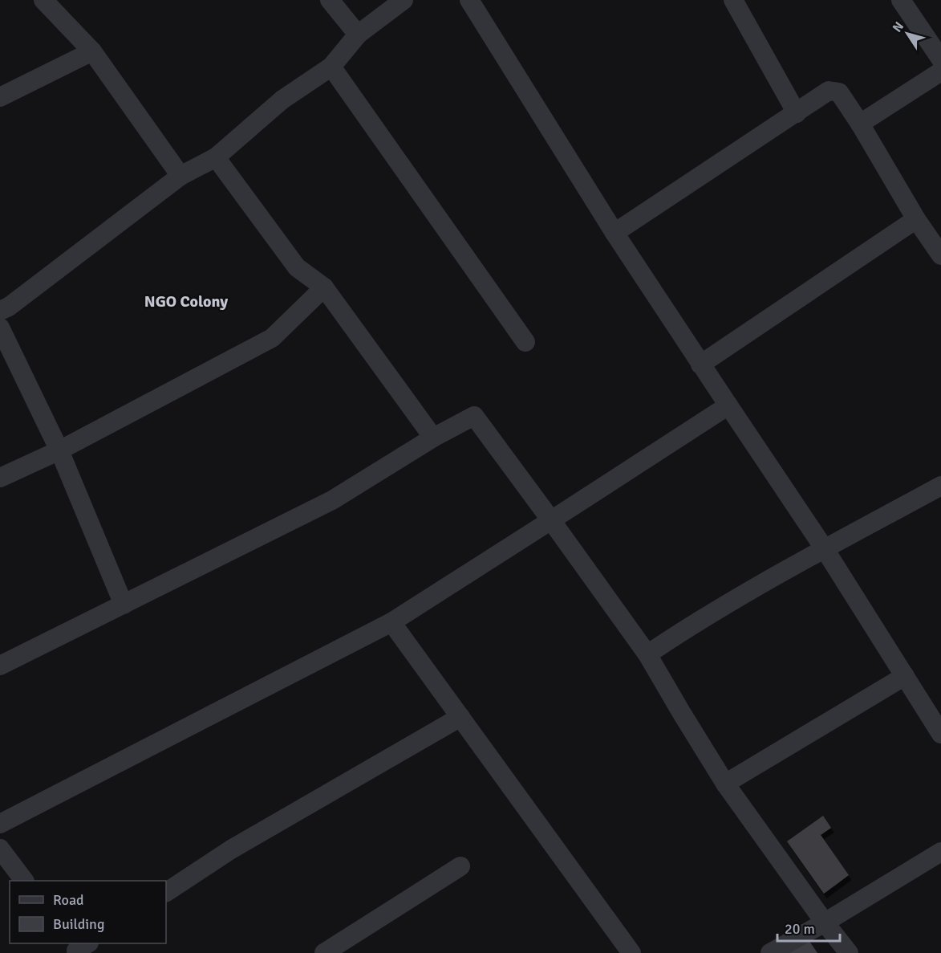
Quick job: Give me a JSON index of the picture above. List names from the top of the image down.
{
  "districts": ["NGO Colony"],
  "legend": ["Road", "Building"],
  "scale_bar": "20 m",
  "north": "top left"
}
